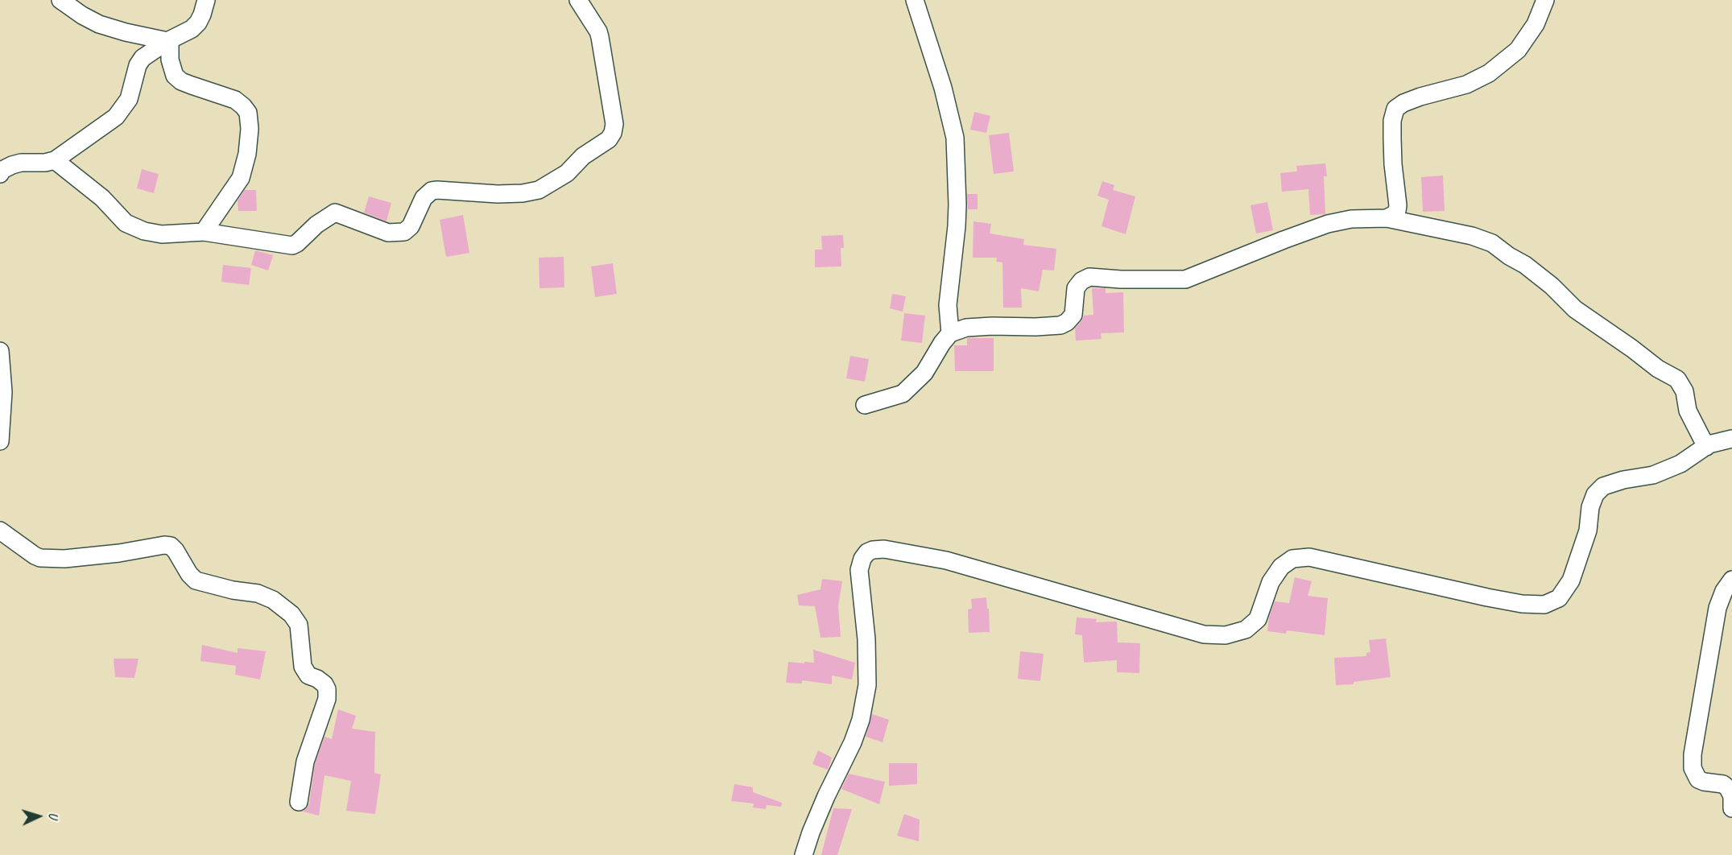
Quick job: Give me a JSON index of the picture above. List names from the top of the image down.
{
  "north": "right"
}
